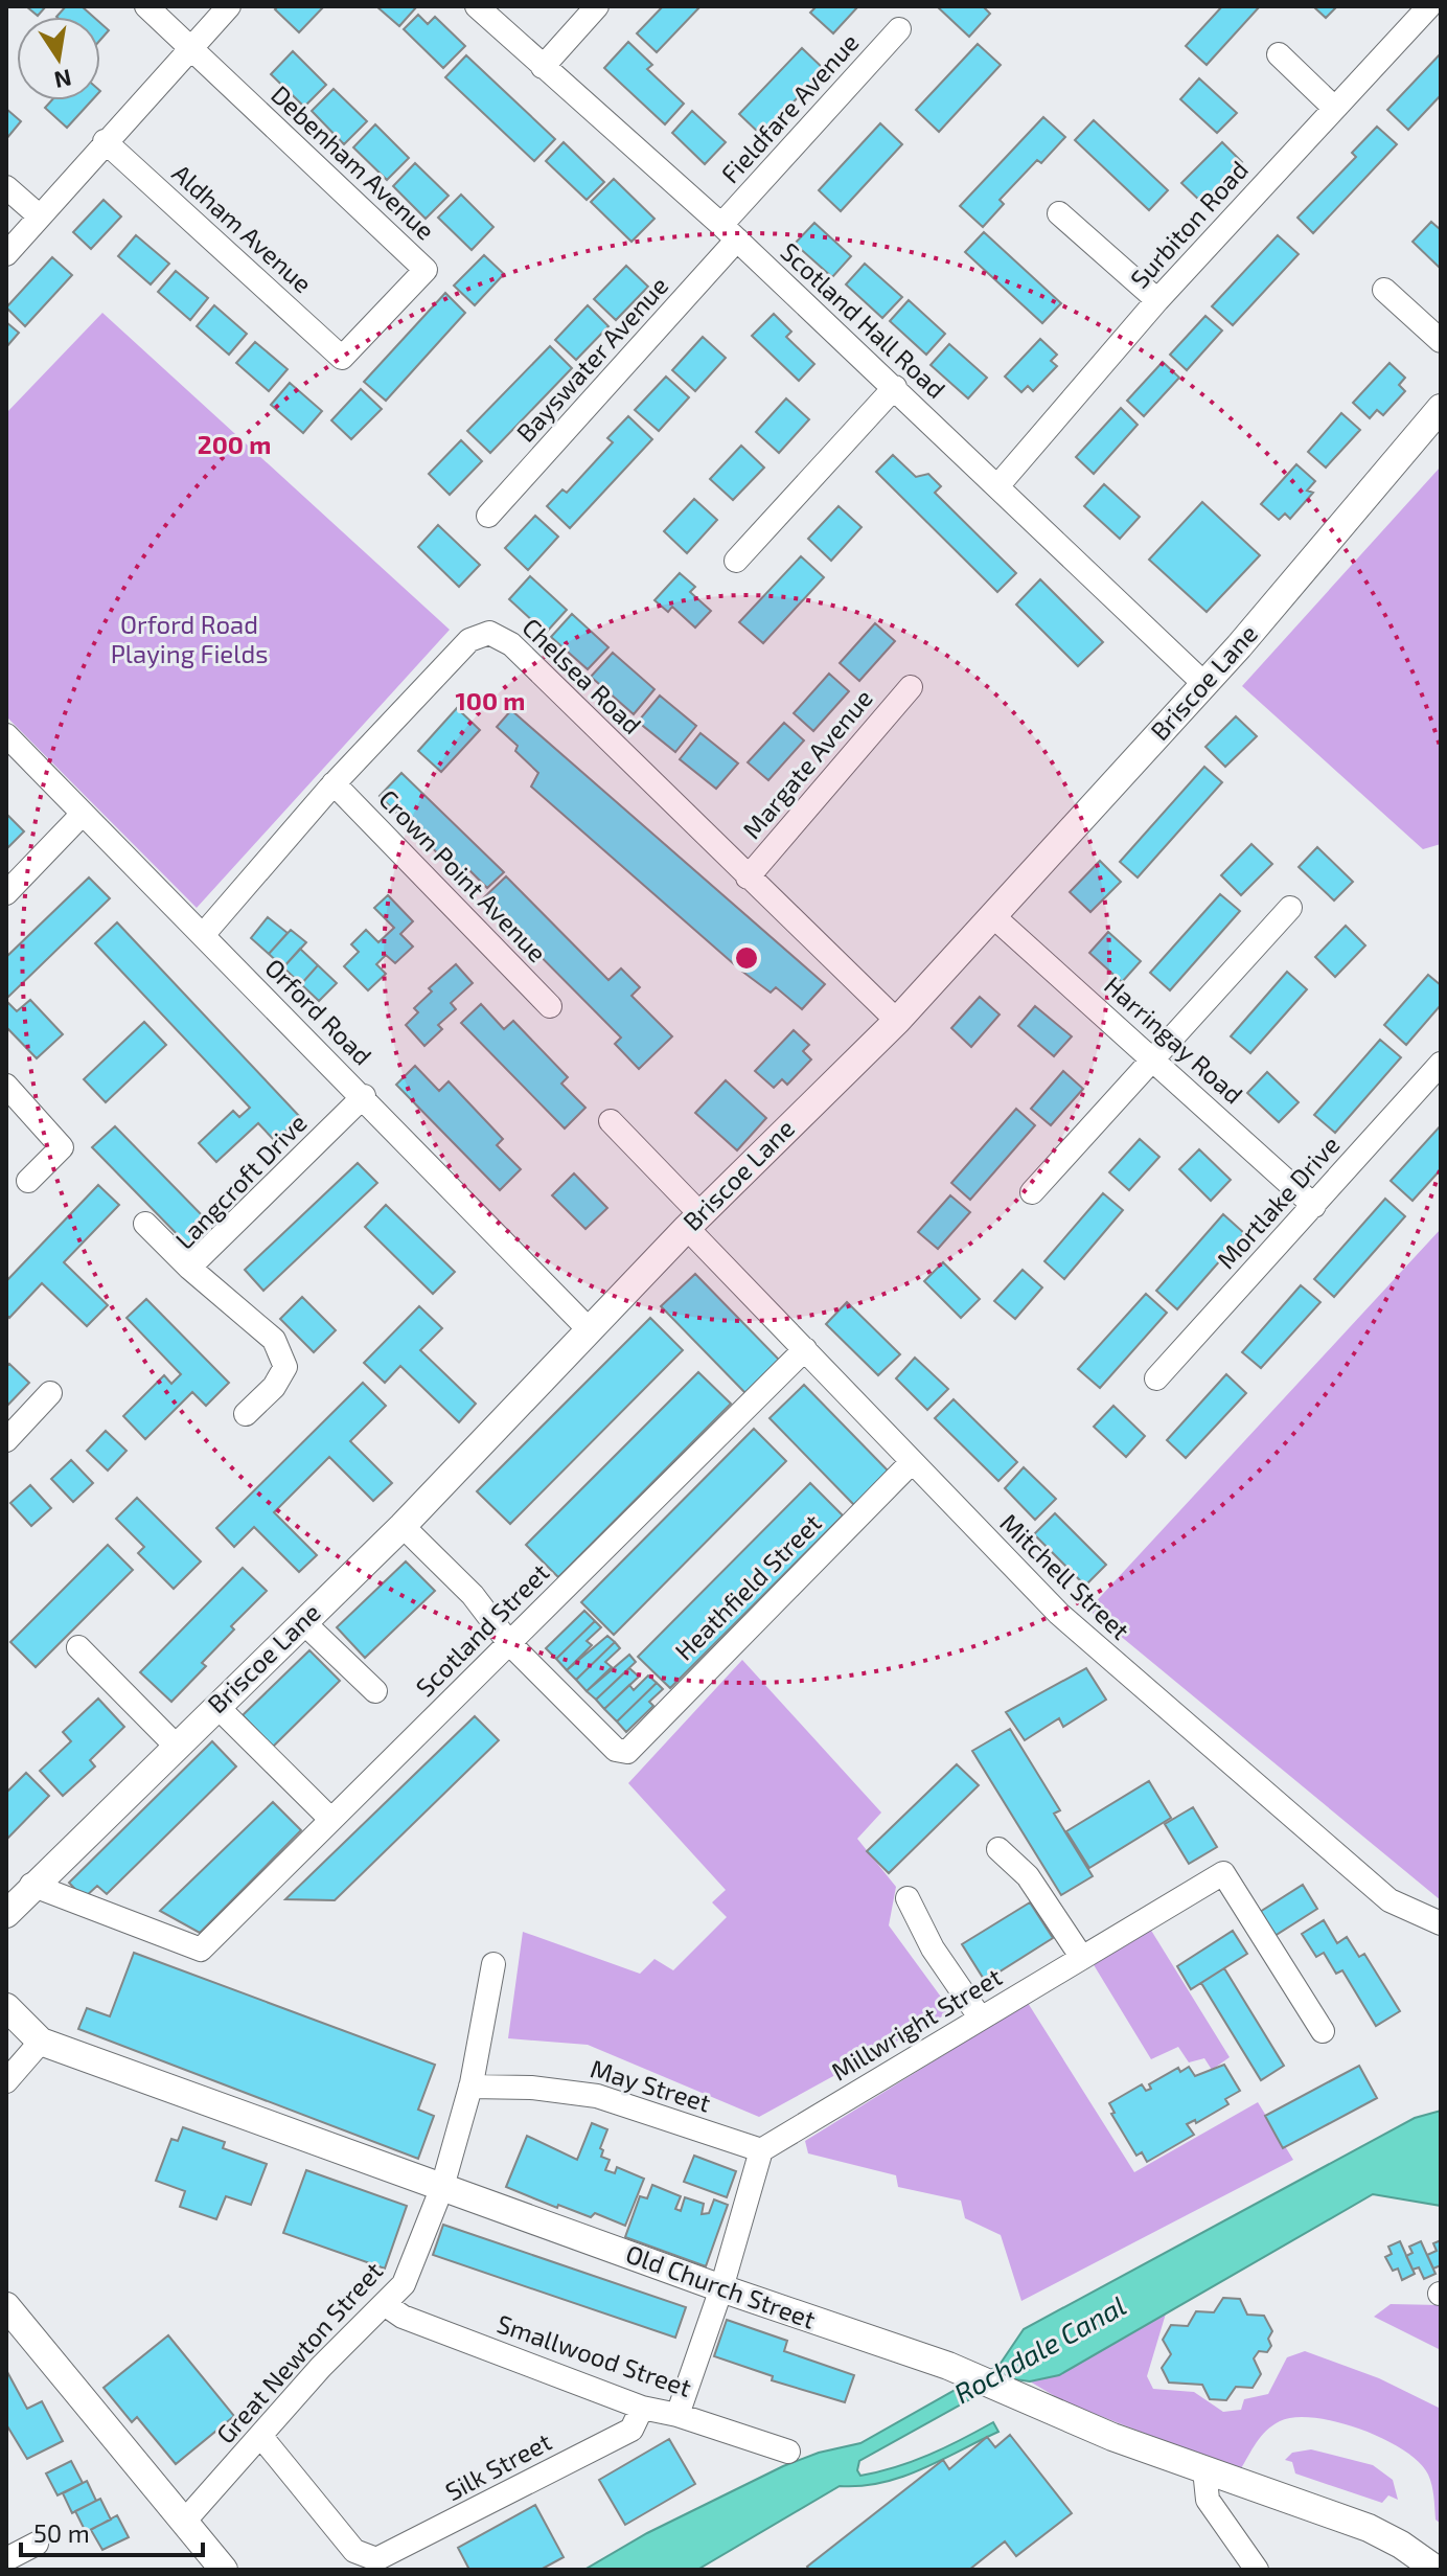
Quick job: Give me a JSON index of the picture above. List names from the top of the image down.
{
  "streets": {
    "street": [
      "Fieldfare Avenue",
      "Debenham Avenue",
      "Surbiton Road",
      "Aldham Avenue",
      "Scotland Hall Road",
      "Bayswater Avenue",
      "Chelsea Road",
      "Briscoe Lane",
      "Margate Avenue",
      "Crown Point Avenue",
      "Orford Road",
      "Harringay Road",
      "Langcroft Drive",
      "Mortlake Drive",
      "Mitchell Street",
      "Heathfield Street",
      "Scotland Street",
      "Millwright Street",
      "May Street",
      "Old Church Street",
      "Great Newton Street",
      "Smallwood Street",
      "Silk Street"
    ]
  },
  "crossings": [
    ["Fieldfare Avenue", "Scotland Hall Road"],
    ["Fieldfare Avenue", "Bayswater Avenue"],
    ["Debenham Avenue", "Aldham Avenue"],
    ["Surbiton Road", "Scotland Hall Road"],
    ["Scotland Hall Road", "Bayswater Avenue"],
    ["Scotland Hall Road", "Briscoe Lane"],
    ["Chelsea Road", "Briscoe Lane"],
    ["Chelsea Road", "Margate Avenue"],
    ["Chelsea Road", "Crown Point Avenue"],
    ["Chelsea Road", "Orford Road"],
    ["Briscoe Lane", "Orford Road"],
    ["Briscoe Lane", "Harringay Road"],
    ["Briscoe Lane", "Mitchell Street"],
    ["Briscoe Lane", "Scotland Street"],
    ["Orford Road", "Langcroft Drive"],
    ["Harringay Road", "Mortlake Drive"],
    ["Mitchell Street", "Heathfield Street"],
    ["Mitchell Street", "Scotland Street"],
    ["Heathfield Street", "Scotland Street"],
    ["Millwright Street", "May Street"],
    ["May Street", "Great Newton Street"],
    ["Old Church Street", "Great Newton Street"],
    ["Great Newton Street", "Smallwood Street"],
    ["Great Newton Street", "Silk Street"],
    ["Smallwood Street", "Silk Street"]
  ],
  "water": ["Rochdale Canal"],
  "parks": ["Orford Road Playing Fields"],
  "scale_bar": "50 m",
  "north": "bottom",
  "rings": ["200 m", "100 m"]
}
